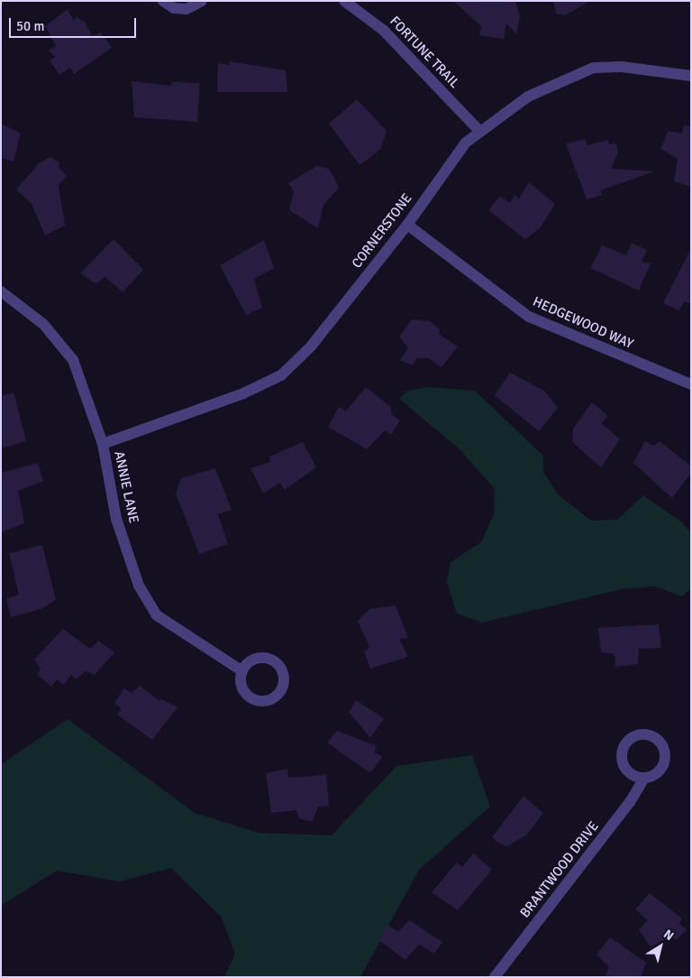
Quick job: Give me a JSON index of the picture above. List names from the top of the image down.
{
  "streets": {
    "street": [
      "FORTUNE TRAIL",
      "CORNERSTONE",
      "HEDGEWOOD WAY",
      "ANNIE LANE",
      "BRANTWOOD DRIVE"
    ]
  },
  "crossings": [
    ["FORTUNE TRAIL", "CORNERSTONE"],
    ["CORNERSTONE", "HEDGEWOOD WAY"],
    ["CORNERSTONE", "ANNIE LANE"]
  ],
  "scale_bar": "50 m",
  "north": "top right"
}
